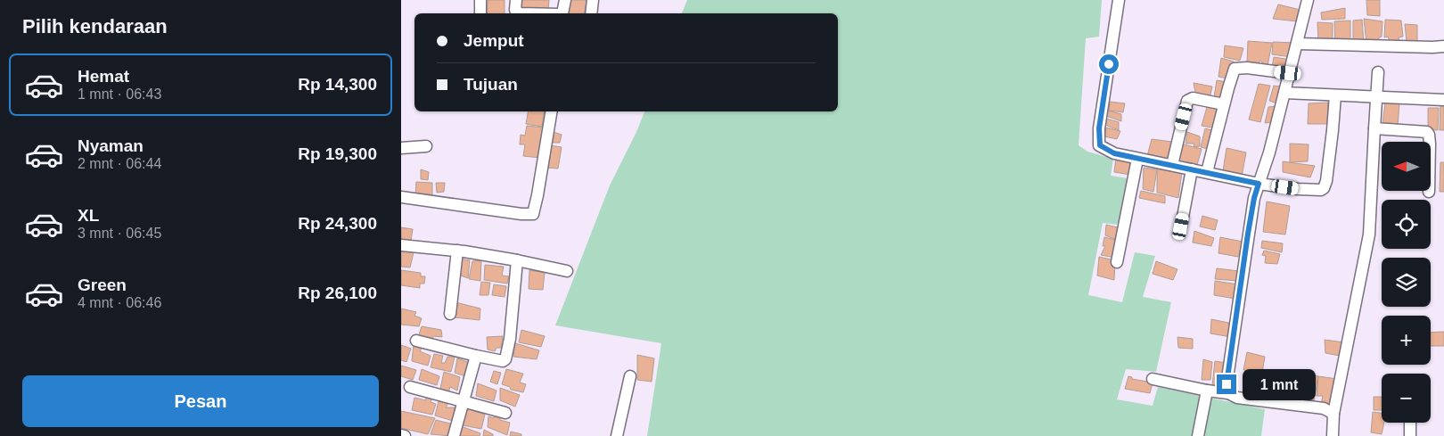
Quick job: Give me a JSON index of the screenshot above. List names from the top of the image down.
{
  "north": "left",
  "page": {
    "heading": "Pilih kendaraan",
    "banner": ["Jemput", "Tujuan"],
    "list": [
      {
        "name": "Hemat",
        "note": "1 mnt · 06:43",
        "value": "Rp 14,300"
      },
      {
        "name": "Nyaman",
        "note": "2 mnt · 06:44",
        "value": "Rp 19,300"
      },
      {
        "name": "XL",
        "note": "3 mnt · 06:45",
        "value": "Rp 24,300"
      },
      {
        "name": "Green",
        "note": "4 mnt · 06:46",
        "value": "Rp 26,100"
      }
    ],
    "map_buttons": ["+", "−"],
    "buttons": "Pesan",
    "bubble": "1 mnt"
  }
}
